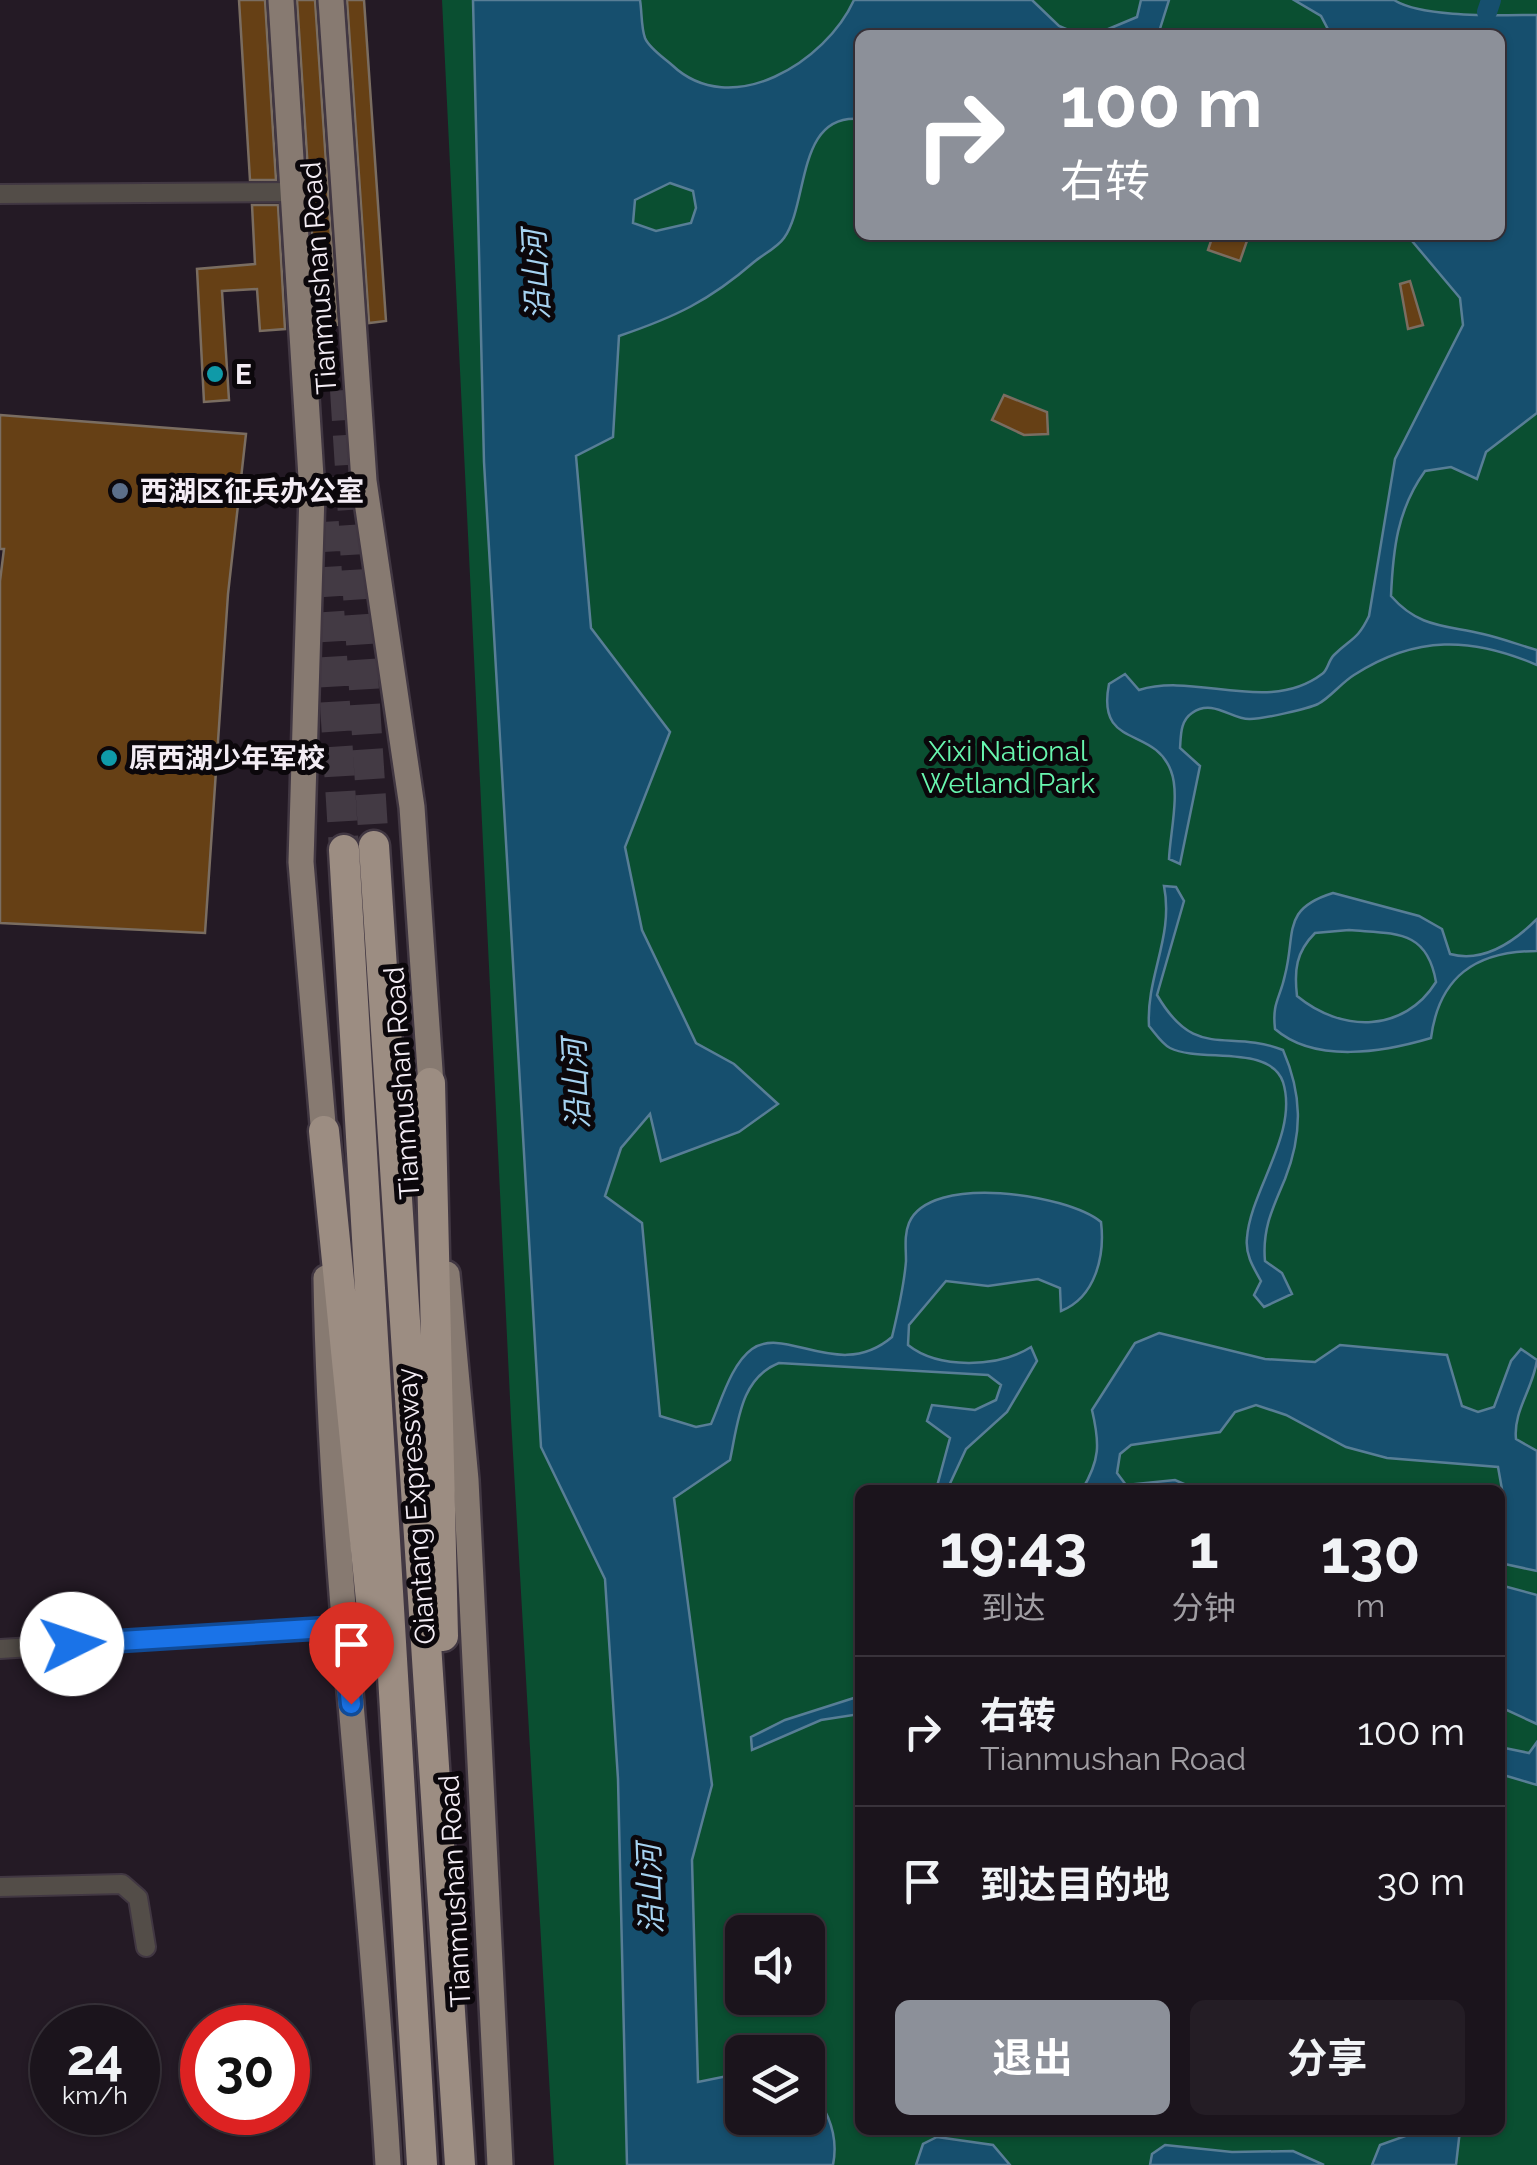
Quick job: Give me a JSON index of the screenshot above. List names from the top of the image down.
{
  "streets": {
    "highway": ["Qiantang Expressway"],
    "main road": ["Tianmushan Road"]
  },
  "water": ["沿山河"],
  "parks": ["Xixi National Wetland Park"],
  "places": ["E", "西湖区征兵办公室", "原西湖少年军校"],
  "page": {
    "turn": ["100 m", "右转"],
    "eta": [
      "19:43",
      "到达",
      "1",
      "分钟",
      "130",
      "m"
    ],
    "list": [
      {
        "name": "右转",
        "note": "Tianmushan Road",
        "value": "100 m"
      },
      {
        "name": "到达目的地",
        "value": "30 m"
      }
    ],
    "buttons": ["退出", "分享"],
    "speed": "24 km/h",
    "limit": "30"
  }
}
